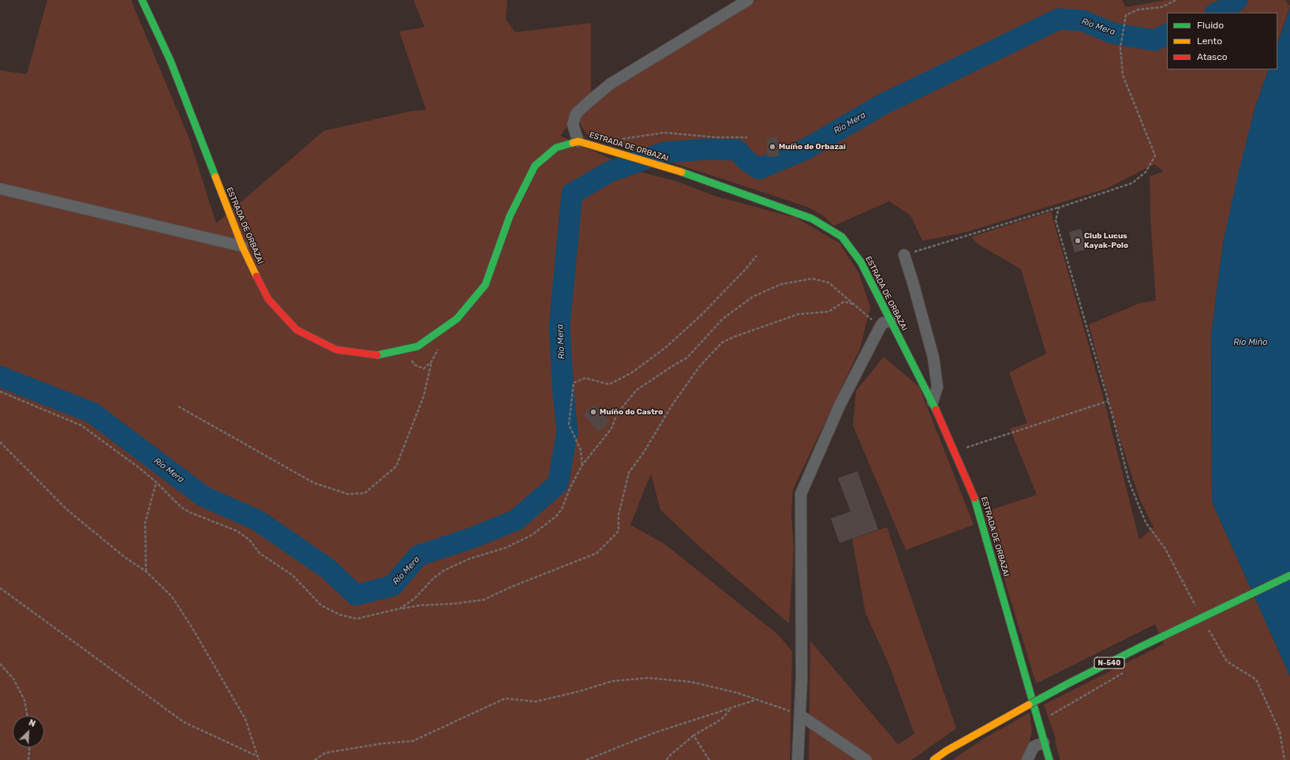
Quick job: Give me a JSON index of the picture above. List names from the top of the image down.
{
  "streets": {
    "main road": ["ESTRADA DE ORBAZAI", "N-540"]
  },
  "water": ["Río Mera", "Río Miño"],
  "places": ["Muíño de Orbazai", "Club Lucus Kayak-Polo", "Muíño do Castro"],
  "legend": ["Fluido", "Lento", "Atasco"],
  "north": "top right"
}
